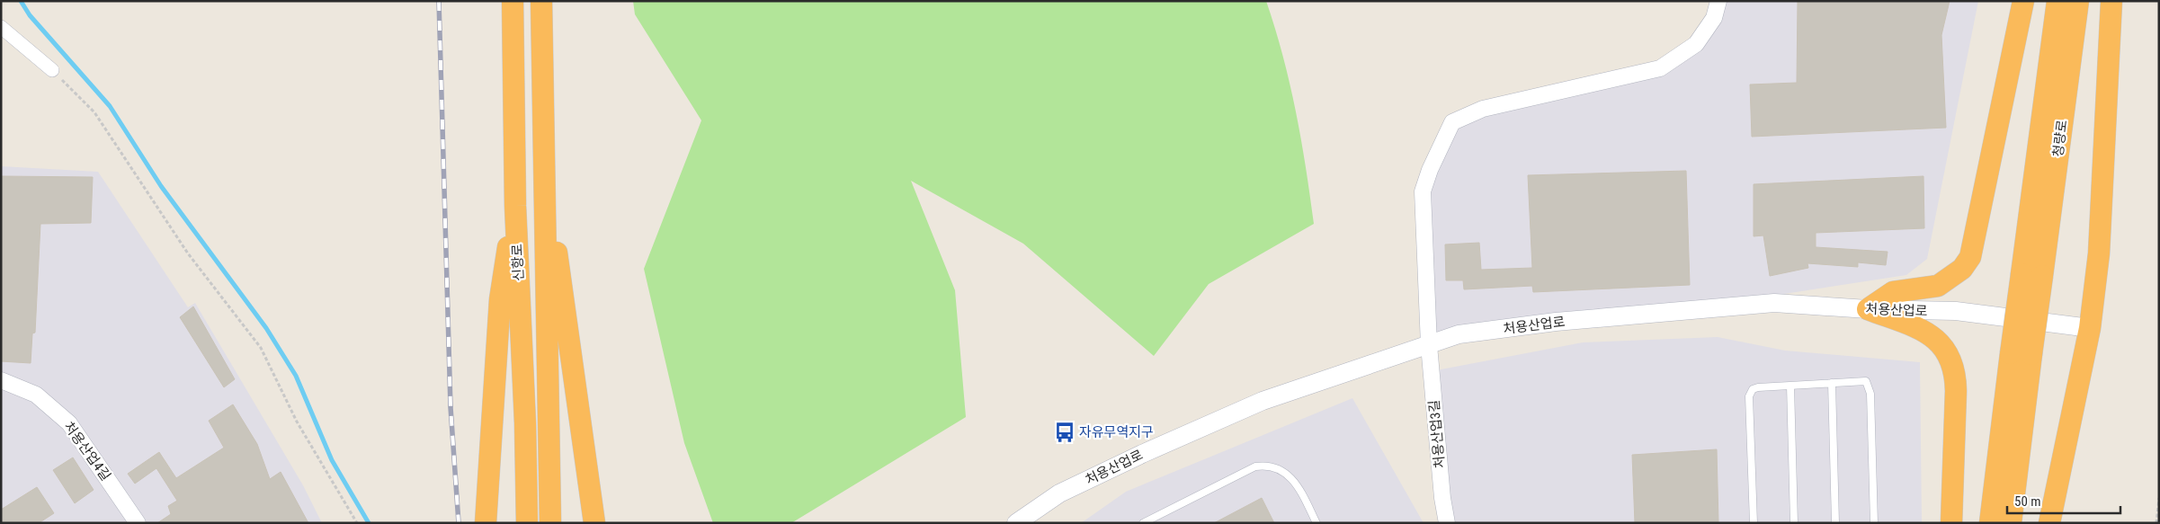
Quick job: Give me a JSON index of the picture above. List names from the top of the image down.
{
  "streets": {
    "highway": ["청량로", "신항로"],
    "main road": ["처용산업로"],
    "street": ["처용산업3길", "처용산업4길"]
  },
  "crossings": [
    ["처용산업로", "처용산업3길"]
  ],
  "places": {
    "bus stop": ["자유무역지구"]
  },
  "scale_bar": "50 m"
}
